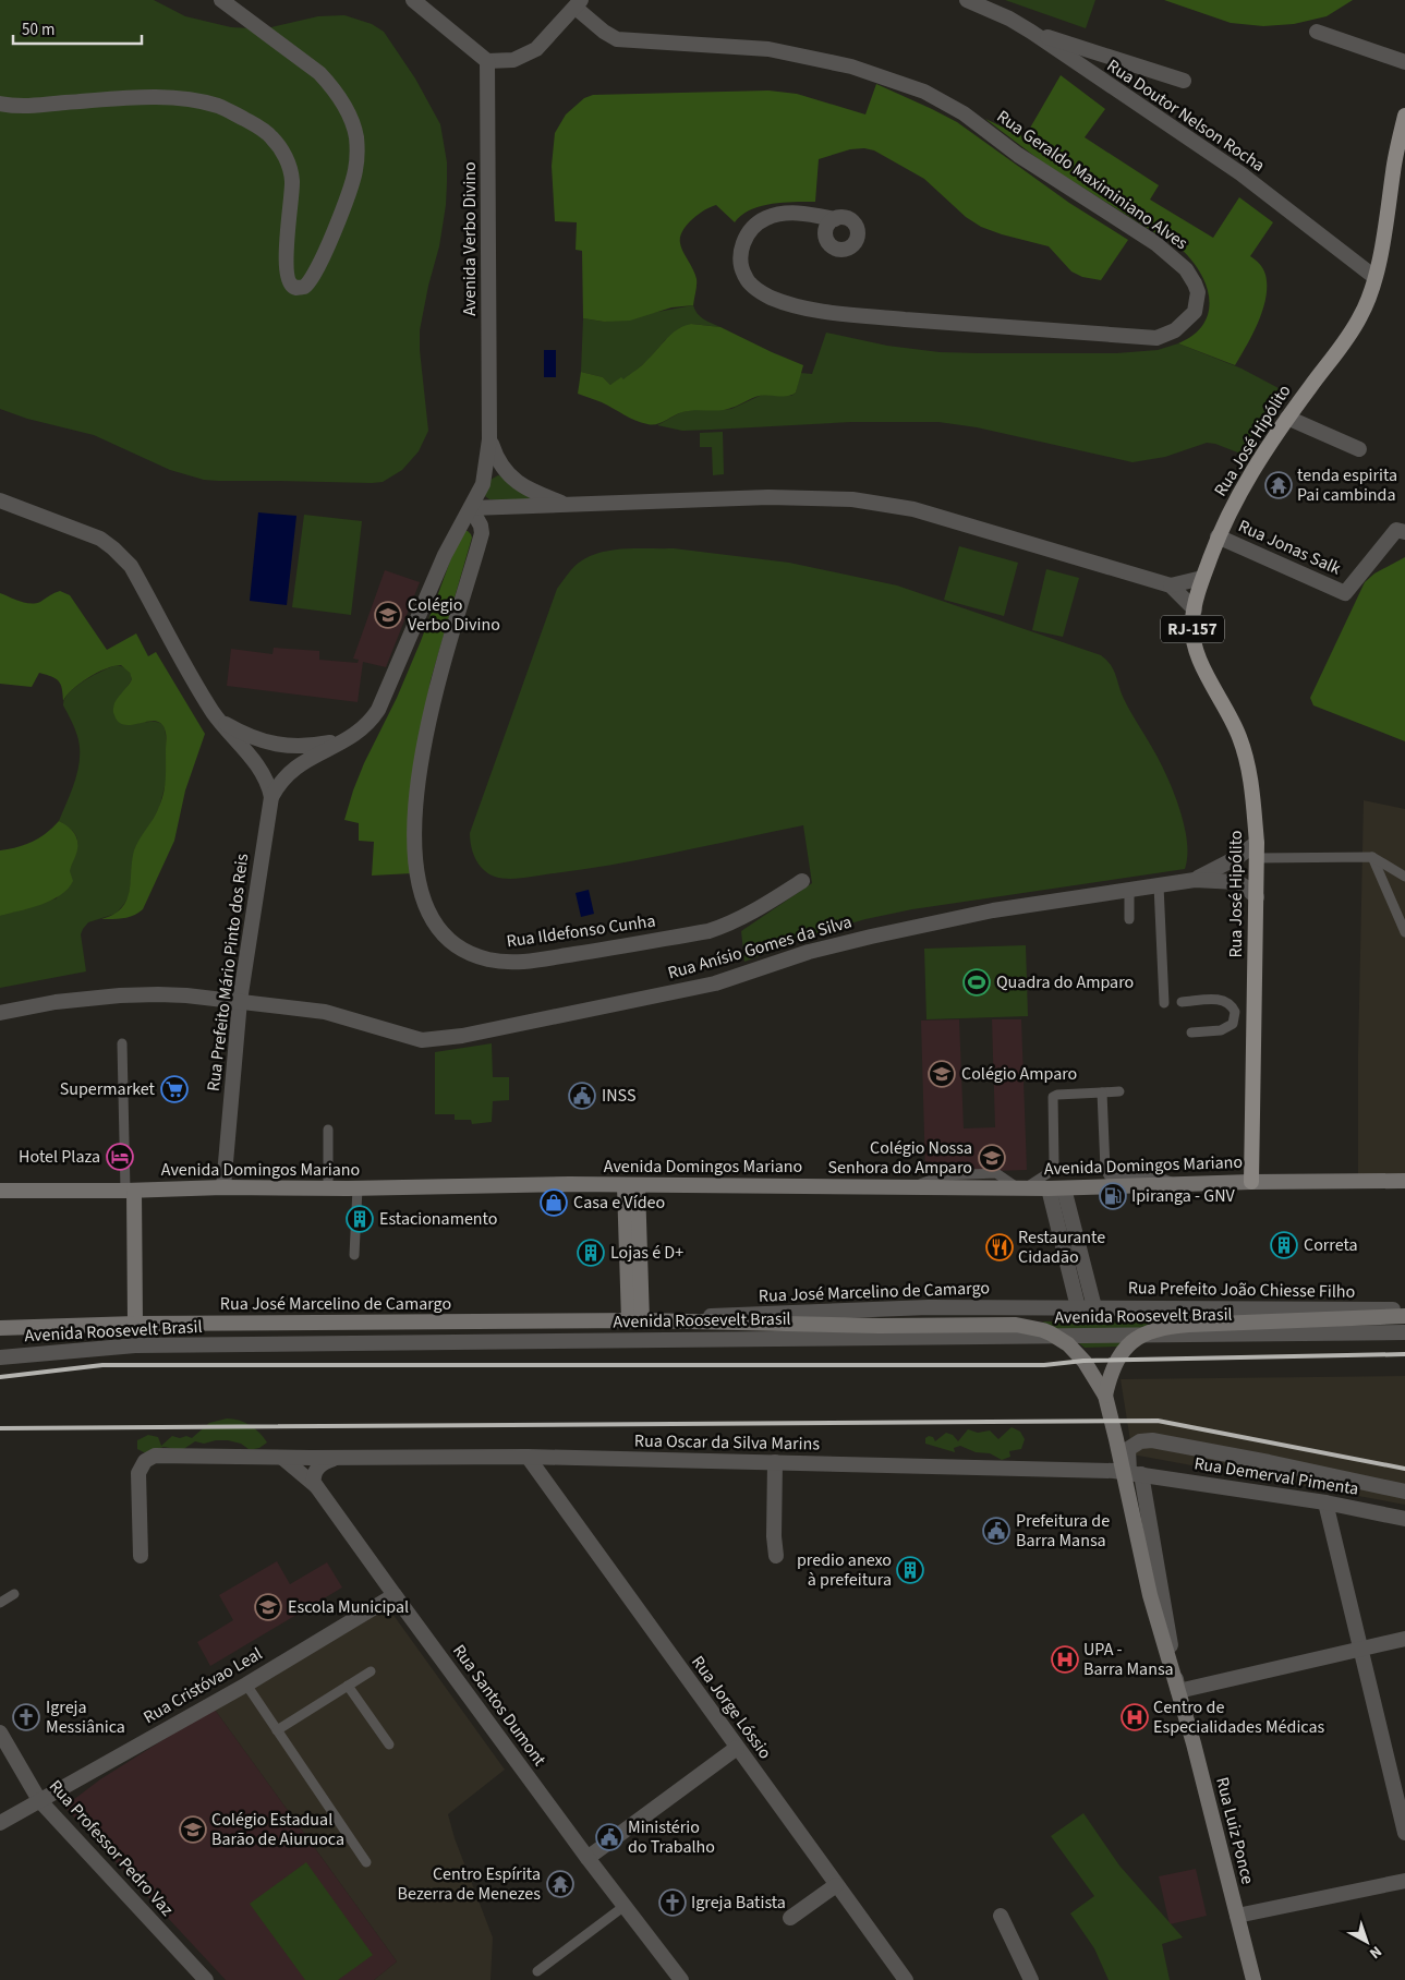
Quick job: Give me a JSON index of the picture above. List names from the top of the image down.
{
  "streets": {
    "main road": [
      "Rua José Hipólito",
      "RJ-157",
      "Avenida Domingos Mariano",
      "Rua Prefeito João Chiesse Filho",
      "Rua José Marcelino de Camargo",
      "Rua Luiz Ponce"
    ],
    "street": [
      "Rua Doutor Nelson Rocha",
      "Rua Geraldo Maximiniano Alves",
      "Avenida Verbo Divino",
      "Rua Jonas Salk",
      "Rua Ildefonso Cunha",
      "Rua Anísio Gomes da Silva",
      "Rua Prefeito Mário Pinto dos Reis",
      "Avenida Roosevelt Brasil",
      "Rua Oscar da Silva Marins",
      "Rua Demerval Pimenta",
      "Rua Cristóvao Leal",
      "Rua Santos Dumont",
      "Rua Jorge Lóssio",
      "Rua Professor Pedro Vaz"
    ]
  },
  "crossings": [
    ["Rua Doutor Nelson Rocha", "Rua José Hipólito"],
    ["Avenida Verbo Divino", "Rua Ildefonso Cunha"],
    ["Avenida Verbo Divino", "Rua Prefeito Mário Pinto dos Reis"],
    ["Rua José Hipólito", "Rua Jonas Salk"],
    ["Rua José Hipólito", "Rua Anísio Gomes da Silva"],
    ["Rua José Hipólito", "Avenida Domingos Mariano"],
    ["Rua Anísio Gomes da Silva", "Rua Prefeito Mário Pinto dos Reis"],
    ["Rua Prefeito Mário Pinto dos Reis", "Avenida Domingos Mariano"],
    ["Rua Prefeito João Chiesse Filho", "Rua José Marcelino de Camargo"],
    ["Rua Prefeito João Chiesse Filho", "Rua Luiz Ponce"],
    ["Rua José Marcelino de Camargo", "Rua Luiz Ponce"],
    ["Rua Oscar da Silva Marins", "Rua Demerval Pimenta"],
    ["Rua Oscar da Silva Marins", "Rua Santos Dumont"],
    ["Rua Oscar da Silva Marins", "Rua Jorge Lóssio"],
    ["Rua Oscar da Silva Marins", "Rua Luiz Ponce"],
    ["Rua Demerval Pimenta", "Rua Luiz Ponce"],
    ["Rua Cristóvao Leal", "Rua Santos Dumont"],
    ["Rua Cristóvao Leal", "Rua Professor Pedro Vaz"]
  ],
  "places": {
    "temple": ["tenda espirita Pai cambinda", "Centro Espírita Bezerra de Menezes"],
    "school or university": [
      "Colégio Verbo Divino",
      "Colégio Amparo",
      "Colégio Nossa Senhora do Amparo",
      "Escola Municipal",
      "Colégio Estadual Barão de Aiuruoca"
    ],
    "sports": ["Quadra do Amparo"],
    "supermarket": ["Supermarket"],
    "public building": ["INSS", "Prefeitura de Barra Mansa", "Ministério do Trabalho"],
    "hotel": ["Hotel Plaza"],
    "fuel station": ["Ipiranga - GNV"],
    "shop": ["Casa e Vídeo"],
    "building": [
      "Estacionamento",
      "Correta",
      "Lojas é D+",
      "predio anexo à prefeitura"
    ],
    "restaurant": ["Restaurante Cidadão"],
    "hospital": ["UPA - Barra Mansa", "Centro de Especialidades Médicas"],
    "church": ["Igreja Messiânica", "Igreja Batista"]
  },
  "scale_bar": "50 m",
  "north": "bottom right"
}
